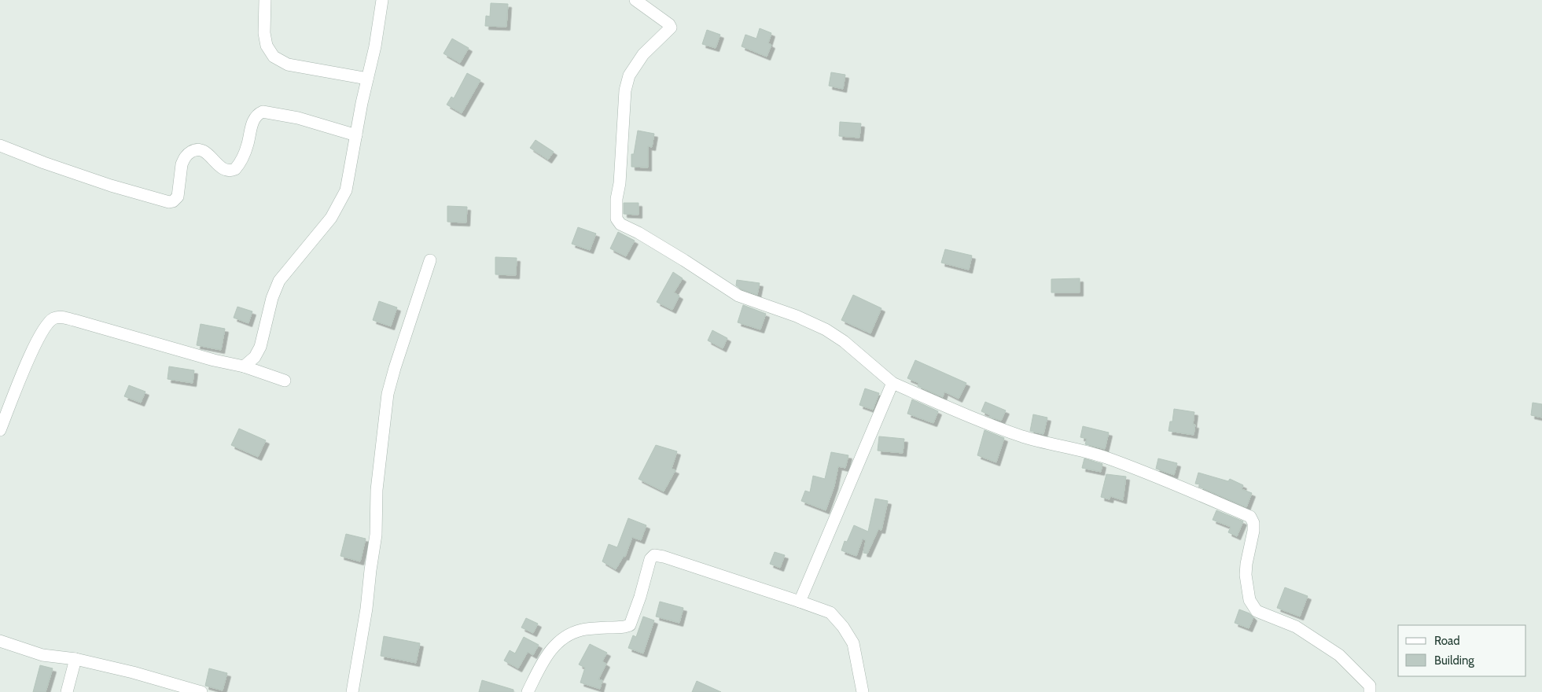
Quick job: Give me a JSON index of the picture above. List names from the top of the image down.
{
  "legend": ["Road", "Building"]
}
